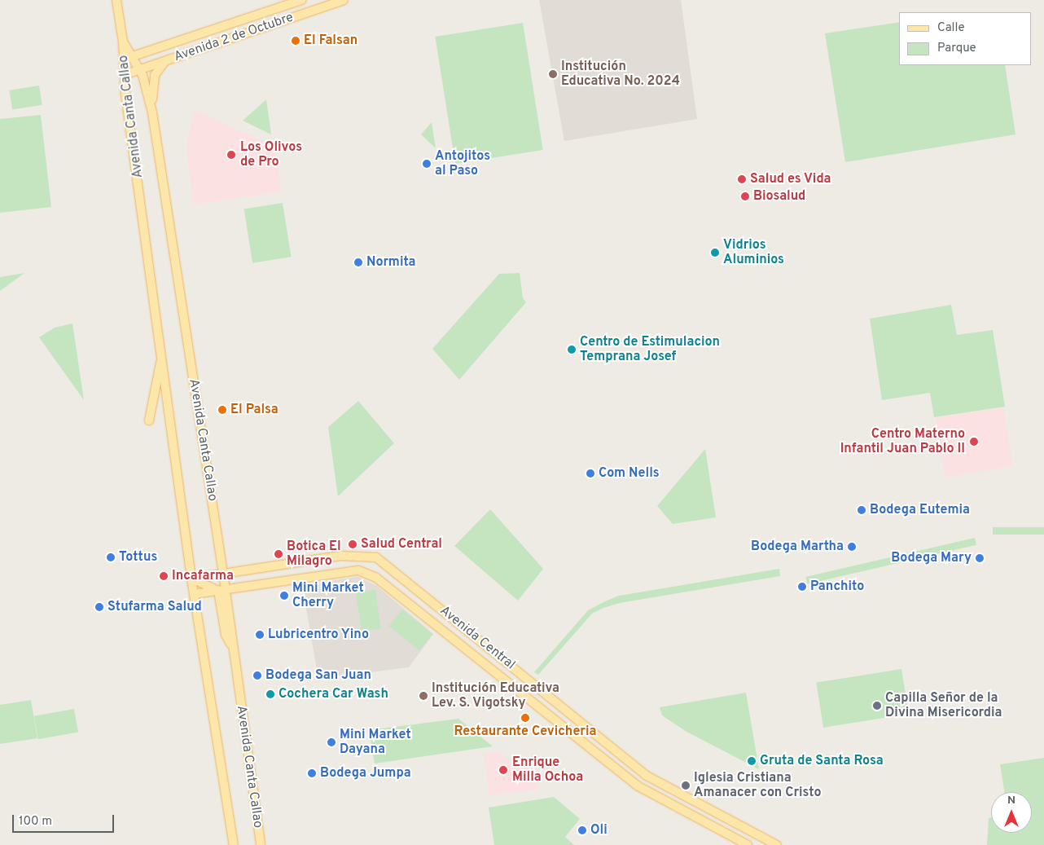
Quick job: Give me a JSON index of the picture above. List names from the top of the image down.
{
  "streets": {
    "main road": ["Avenida 2 de Octubre", "Avenida Canta Callao", "Avenida Central"]
  },
  "crossings": [
    ["Avenida 2 de Octubre", "Avenida Canta Callao"],
    ["Avenida Canta Callao", "Avenida Central"]
  ],
  "places": [
    "El Falsan",
    "Institución Educativa No. 2024",
    "Los Olivos de Pro",
    "Antojitos al Paso",
    "Salud es Vida",
    "Biosalud",
    "Vidrios Aluminios",
    "Normita",
    "Centro de Estimulacion Temprana Josef",
    "El Palsa",
    "Centro Materno Infantil Juan Pablo II",
    "Com Nells",
    "Bodega Eutemia",
    "Salud Central",
    "Bodega Martha",
    "Botica El Milagro",
    "Tottus",
    "Bodega Mary",
    "Incafarma",
    "Panchito",
    "Mini Market Cherry",
    "Stufarma Salud",
    "Lubricentro Yino",
    "Bodega San Juan",
    "Cochera Car Wash",
    "Institución Educativa Lev. S. Vigotsky",
    "Capilla Señor de la Divina Misericordia",
    "Restaurante Cevicheria",
    "Mini Market Dayana",
    "Gruta de Santa Rosa",
    "Enrique Milla Ochoa",
    "Bodega Jumpa",
    "Iglesia Cristiana Amanacer con Cristo",
    "Oli"
  ],
  "legend": ["Calle", "Parque"],
  "scale_bar": "100 m",
  "north": "top"
}
